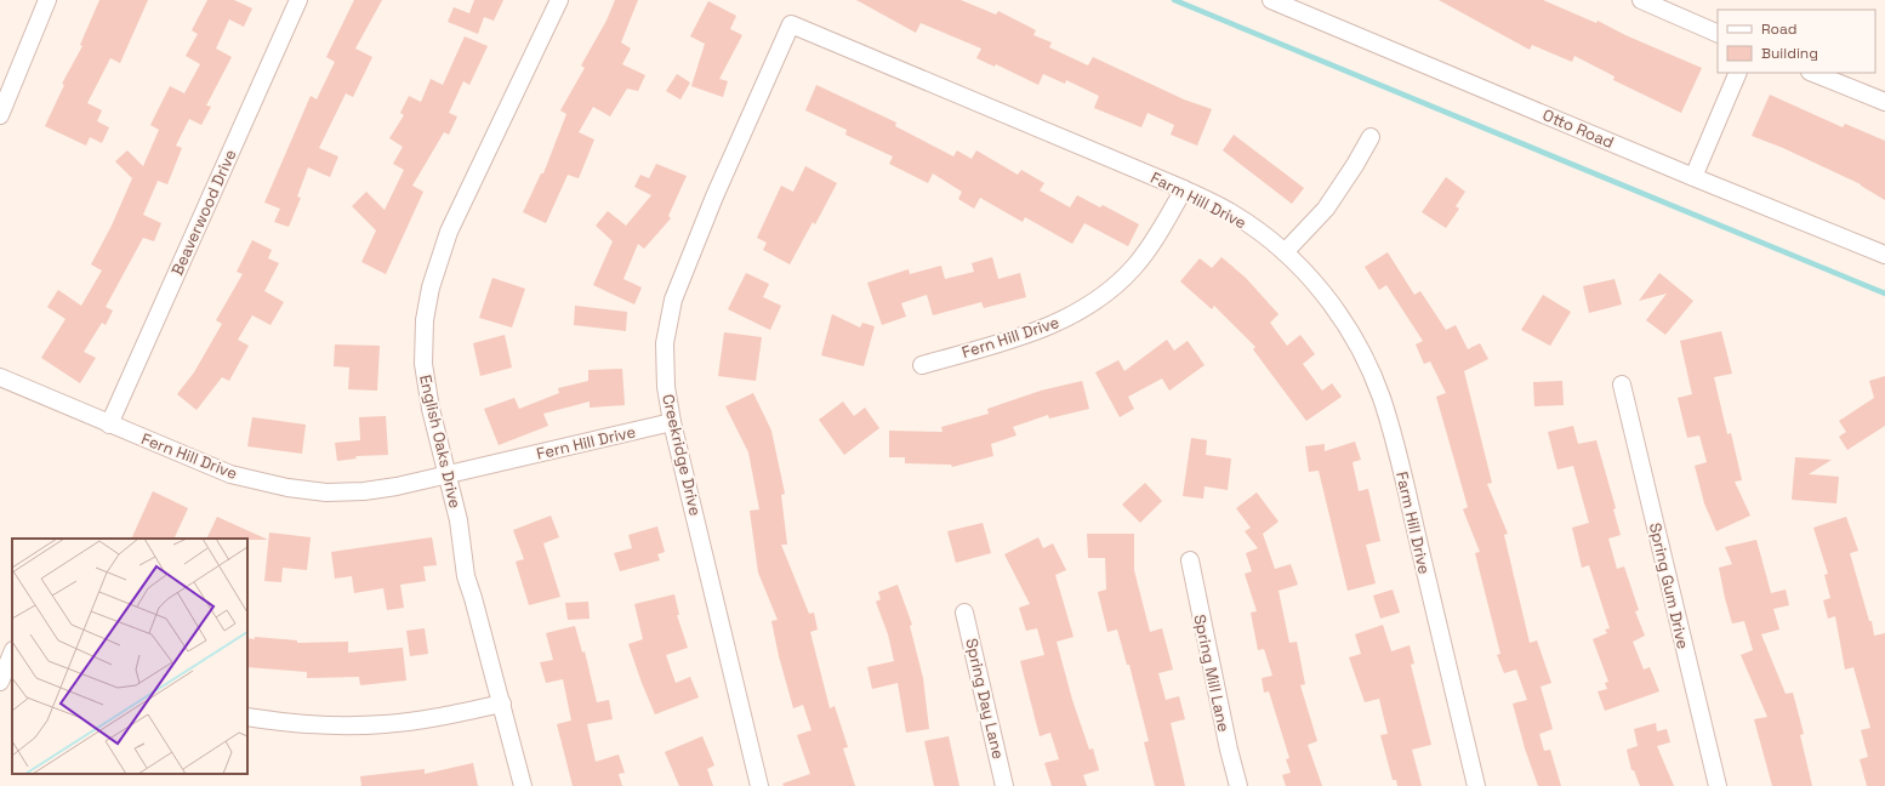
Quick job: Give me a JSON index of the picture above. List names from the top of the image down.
{
  "streets": {
    "street": [
      "Otto Road",
      "Farm Hill Drive",
      "Beaverwood Drive",
      "Fern Hill Drive",
      "English Oaks Drive",
      "Creekridge Drive",
      "Spring Gum Drive",
      "Spring Mill Lane",
      "Spring Day Lane"
    ]
  },
  "crossings": [
    ["Farm Hill Drive", "Fern Hill Drive"],
    ["Farm Hill Drive", "Creekridge Drive"],
    ["Beaverwood Drive", "Fern Hill Drive"],
    ["Fern Hill Drive", "English Oaks Drive"],
    ["Fern Hill Drive", "Creekridge Drive"]
  ],
  "legend": ["Road", "Building"]
}
